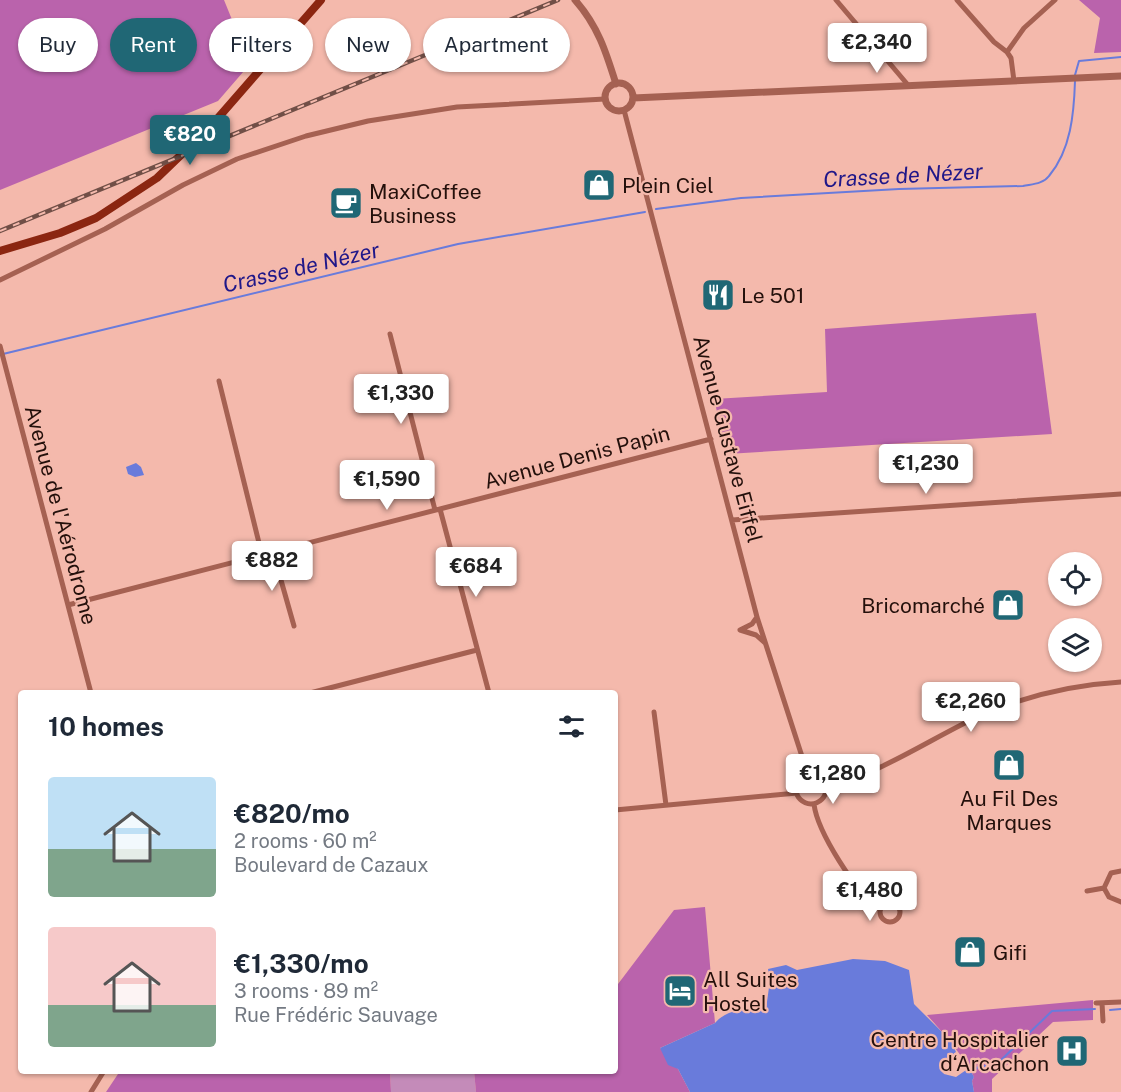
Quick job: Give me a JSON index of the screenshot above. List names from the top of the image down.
{
  "streets": {
    "street": ["Avenue Gustave Eiffel", "Avenue Denis Papin", "Avenue de l'Aérodrome"]
  },
  "crossings": [
    ["Avenue Gustave Eiffel", "Avenue Denis Papin"],
    ["Avenue Denis Papin", "Avenue de l'Aérodrome"]
  ],
  "water": ["Crasse de Nézer"],
  "places": {
    "shop": [
      "Plein Ciel",
      "Bricomarché",
      "Au Fil Des Marques",
      "Gifi"
    ],
    "cafe": ["MaxiCoffee Business"],
    "restaurant": ["Le 501"],
    "hotel": ["All Suites Hostel"],
    "hospital": ["Centre Hospitalier d‘Arcachon"]
  },
  "page": {
    "chip": [
      "Buy",
      "Rent",
      "Filters",
      "New",
      "Apartment"
    ],
    "price": [
      "€2,340",
      "€820",
      "€1,330",
      "€1,230",
      "€1,590",
      "€882",
      "€684",
      "€2,260",
      "€1,280",
      "€1,480"
    ],
    "heading": "10 homes",
    "list": [
      {
        "name": "€820/mo",
        "note": "2 rooms · 60 m² · Boulevard de Cazaux"
      },
      {
        "name": "€1,330/mo",
        "note": "3 rooms · 89 m² · Rue Frédéric Sauvage"
      }
    ]
  }
}
